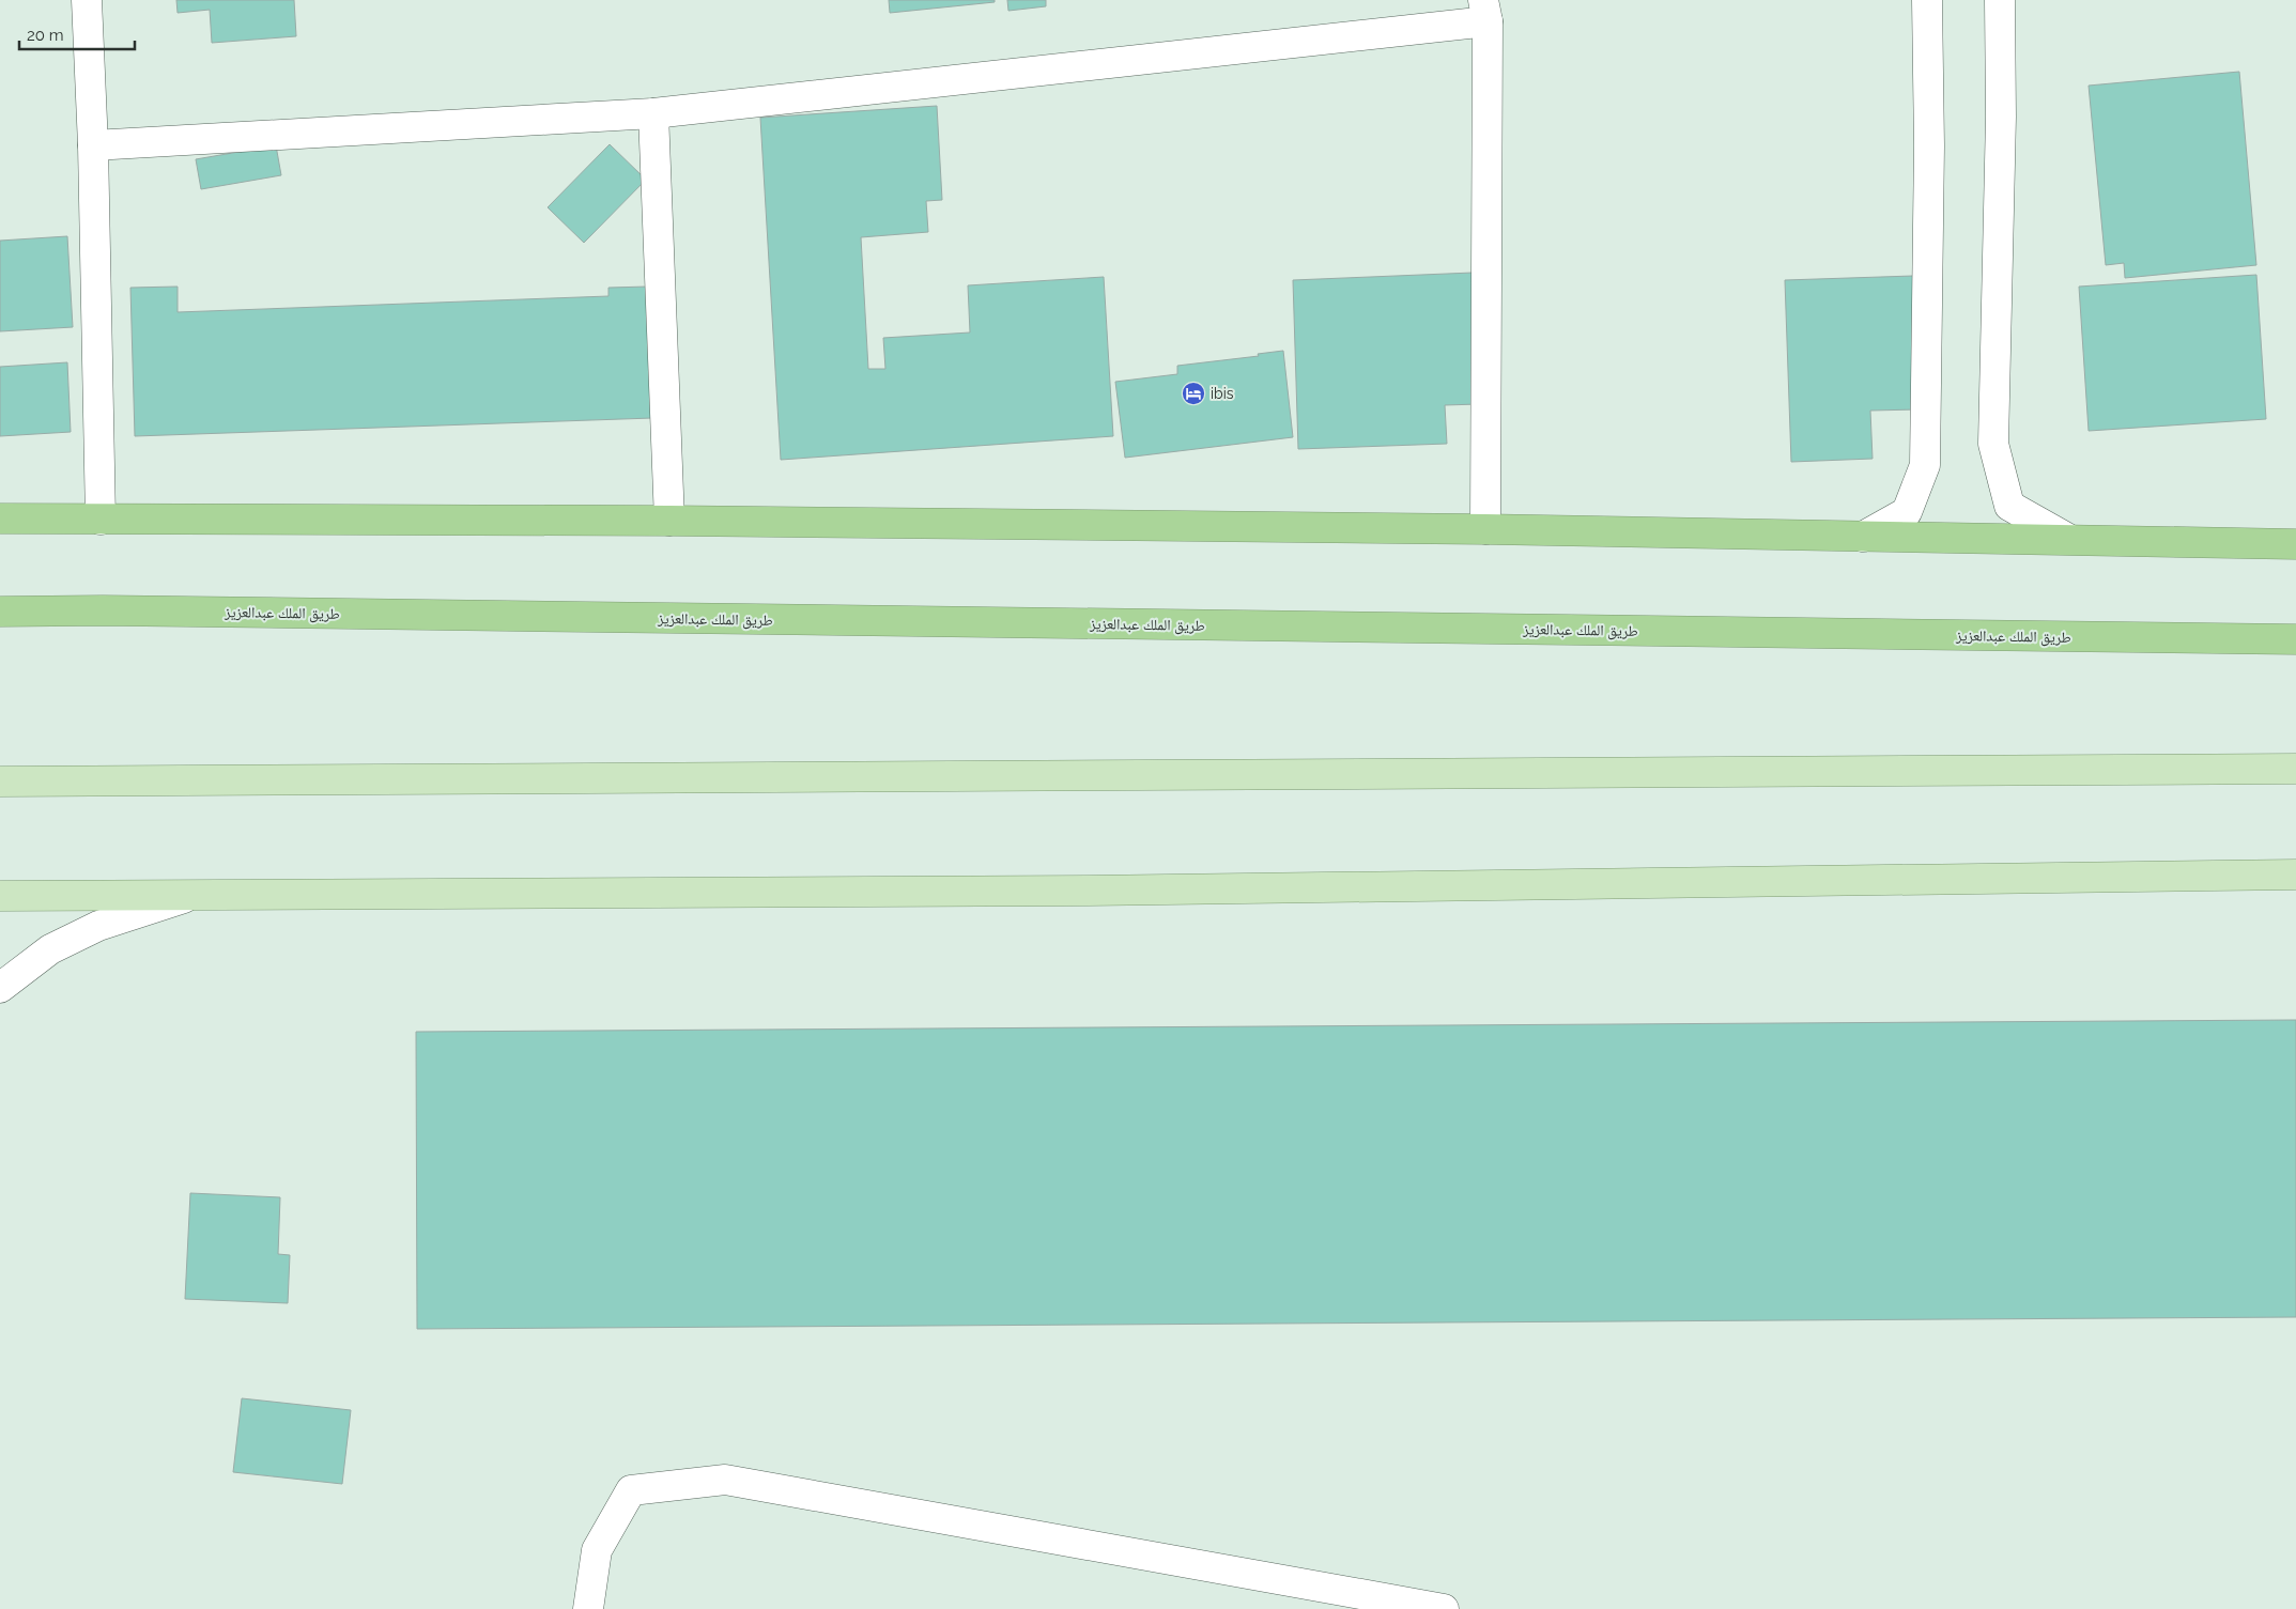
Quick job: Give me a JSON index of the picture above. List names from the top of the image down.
{
  "streets": {
    "highway": ["طريق الملك عبدالعزيز"]
  },
  "places": {
    "hotel": ["ibis"]
  },
  "scale_bar": "20 m"
}
